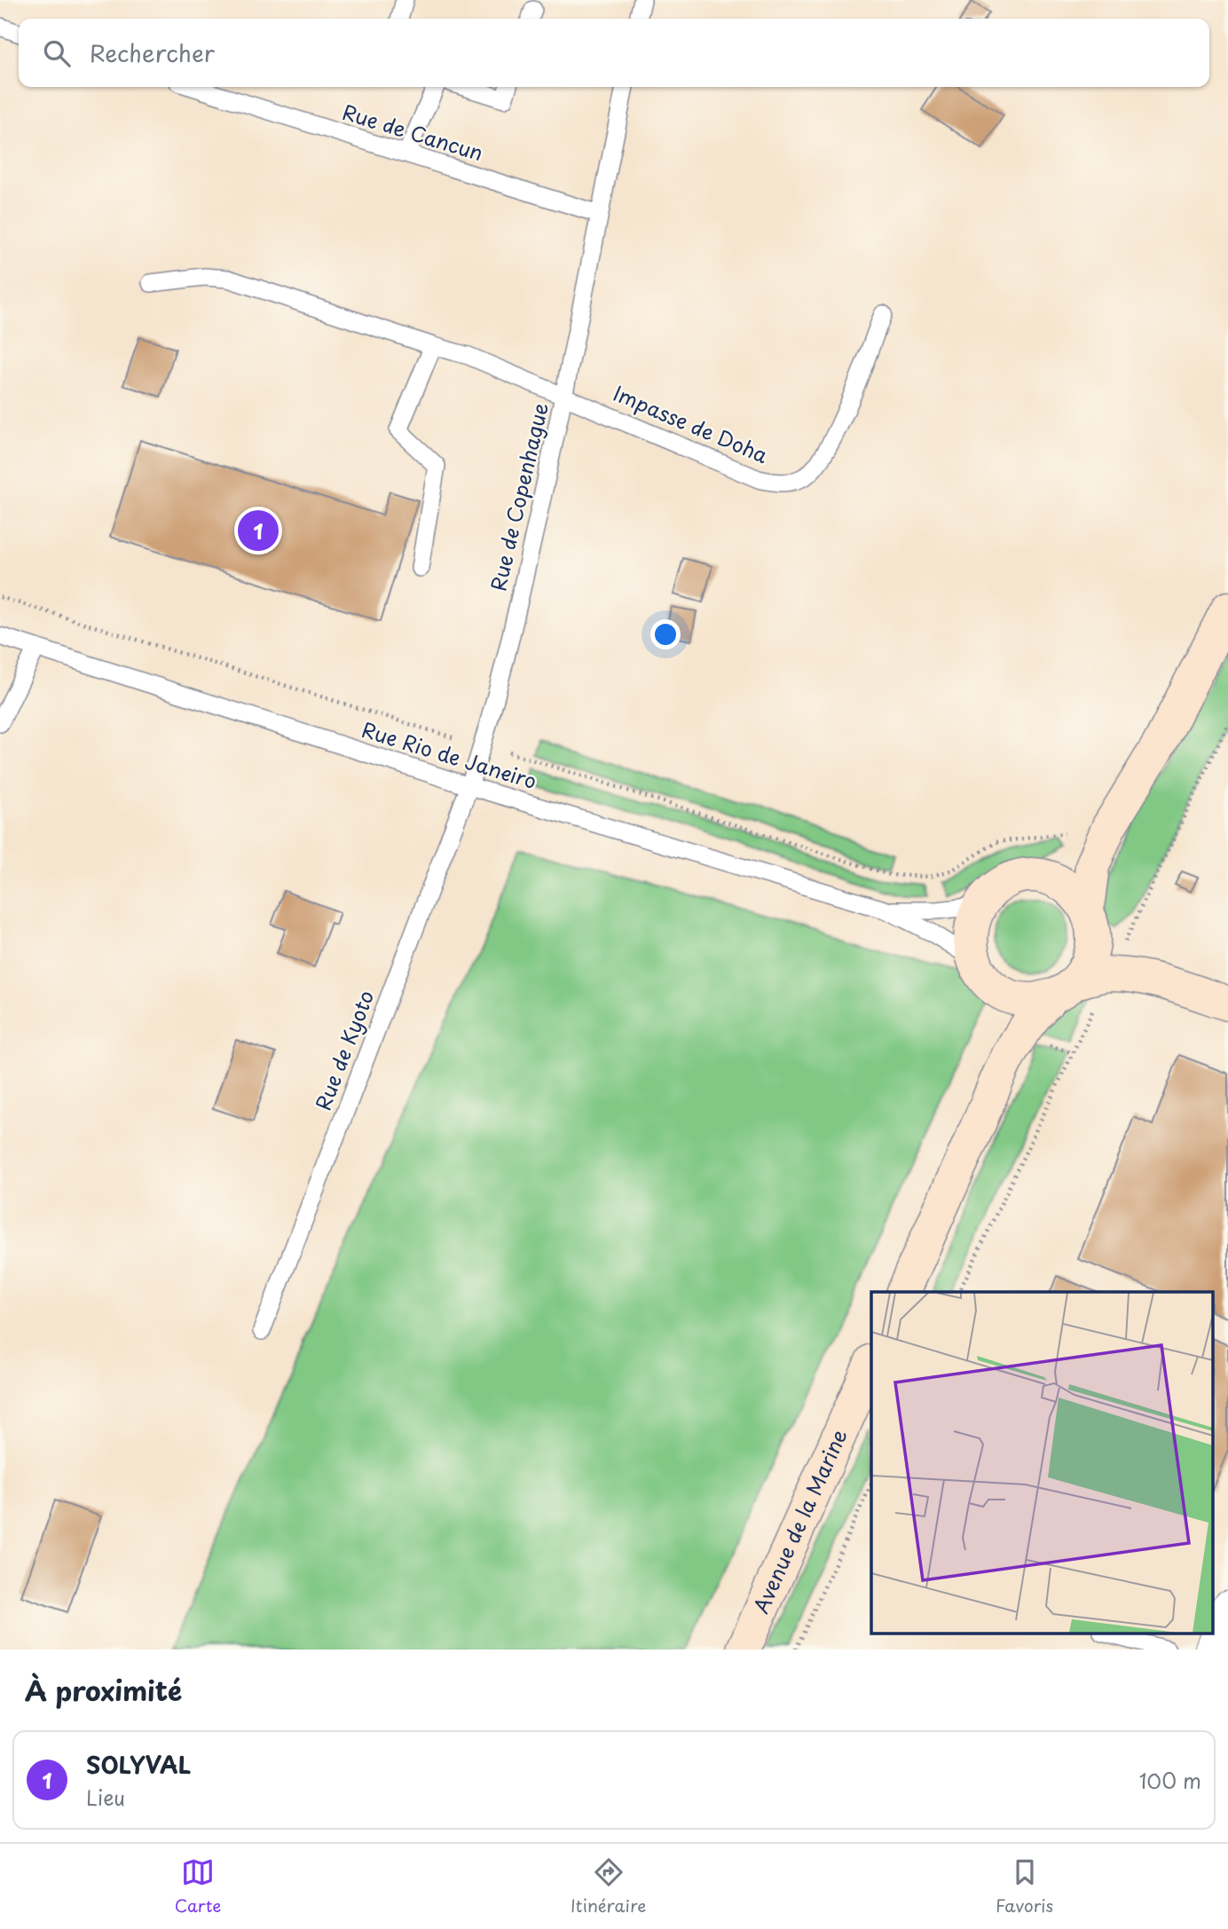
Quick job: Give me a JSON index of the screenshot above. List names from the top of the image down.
{
  "streets": {
    "main road": ["Avenue de la Marine"],
    "lane": [
      "Rue de Cancun",
      "Impasse de Doha",
      "Rue de Copenhague",
      "Rue Rio de Janeiro",
      "Rue de Kyoto"
    ]
  },
  "crossings": [
    ["Rue de Cancun", "Rue de Copenhague"],
    ["Impasse de Doha", "Rue de Copenhague"],
    ["Rue de Copenhague", "Rue Rio de Janeiro"],
    ["Rue de Copenhague", "Rue de Kyoto"],
    ["Rue Rio de Janeiro", "Rue de Kyoto"]
  ],
  "page": {
    "search": "Rechercher",
    "pins": "1",
    "heading": "À proximité",
    "list": [
      {
        "mark": "1",
        "name": "SOLYVAL",
        "note": "Lieu",
        "value": "100 m"
      }
    ],
    "nav": ["Carte", "Itinéraire", "Favoris"]
  }
}
